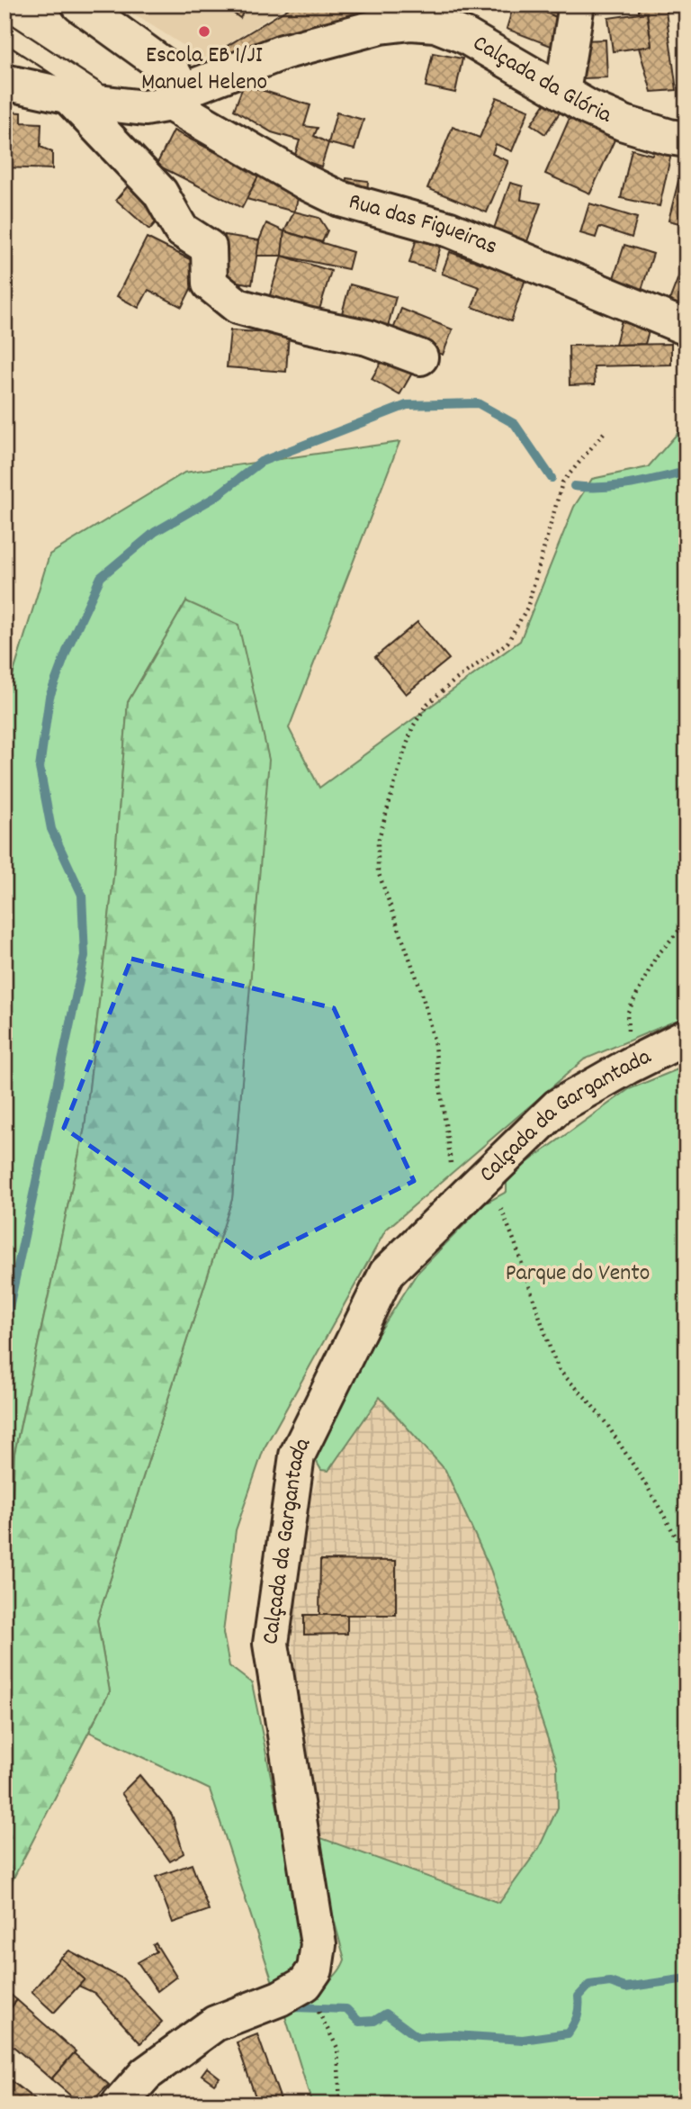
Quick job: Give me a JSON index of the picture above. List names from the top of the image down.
{
  "streets": {
    "street": ["Calçada da Glória", "Rua das Figueiras", "Calçada da Gargantada"]
  },
  "crossings": [
    ["Calçada da Glória", "Rua das Figueiras"]
  ],
  "parks": ["Parque do Vento"],
  "places": ["Escola EB 1/JI Manuel Heleno"]
}
